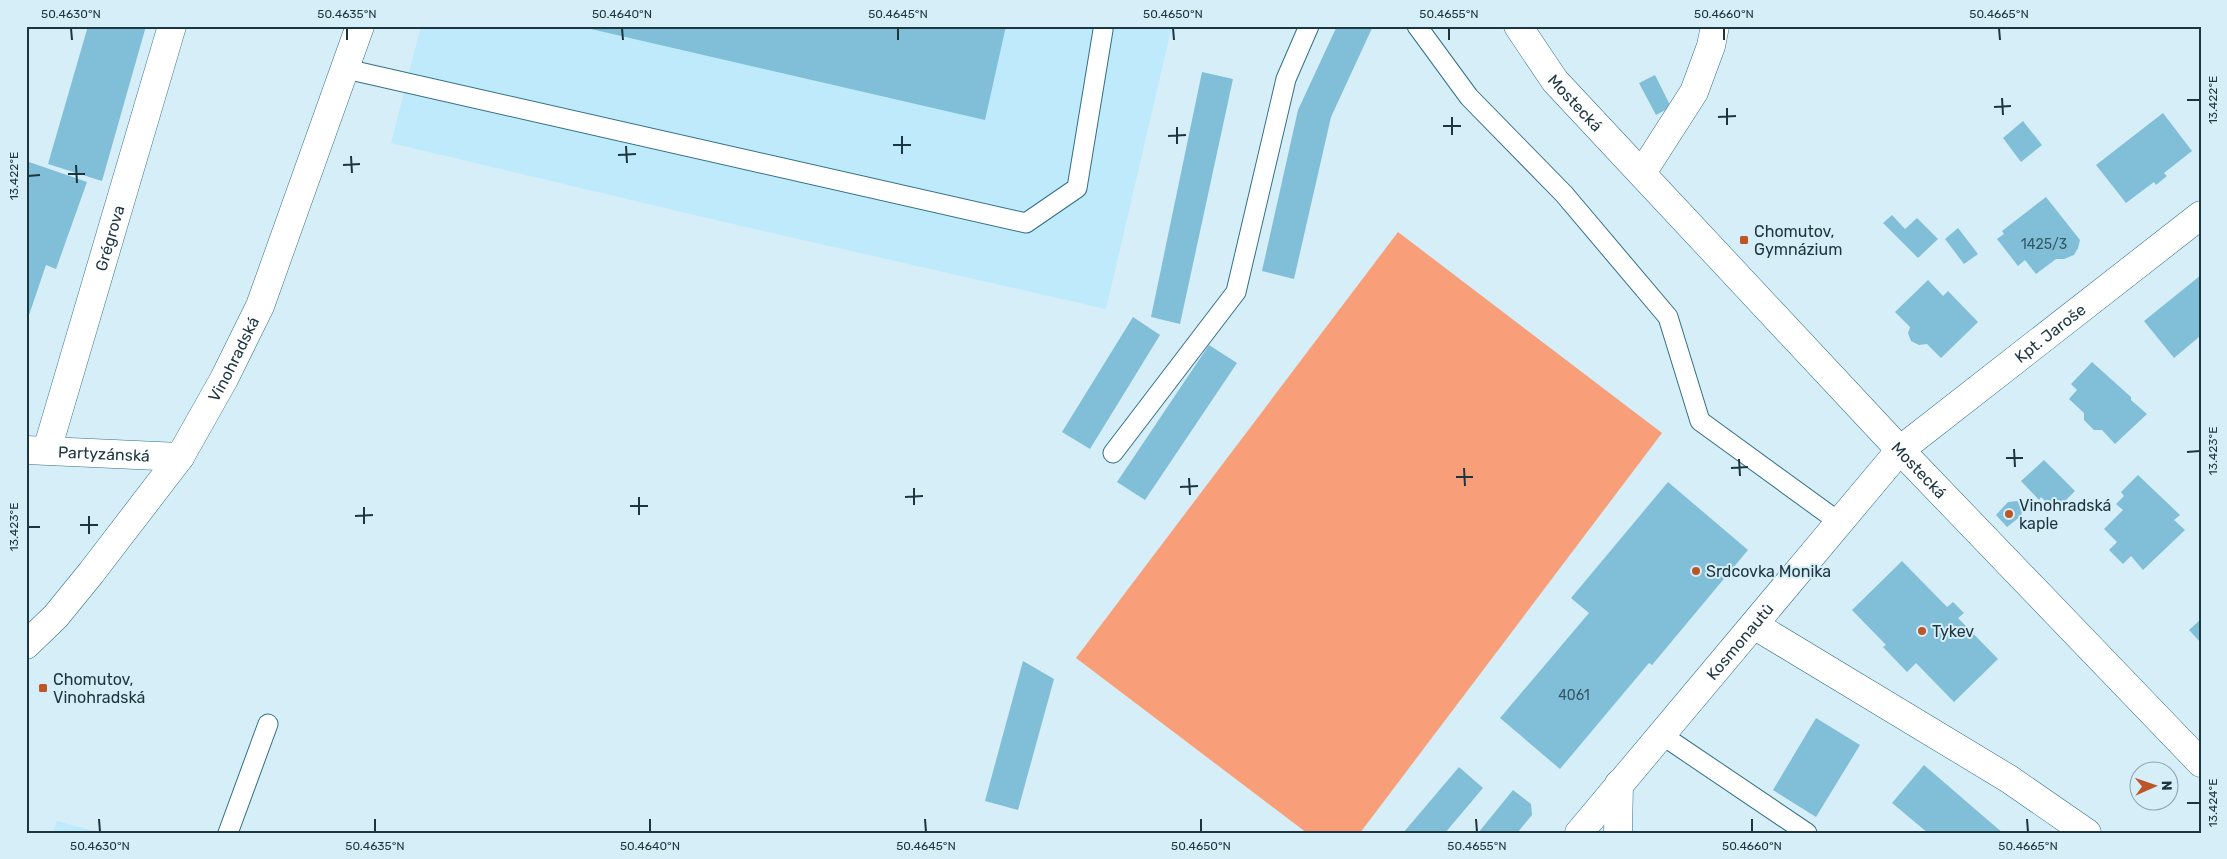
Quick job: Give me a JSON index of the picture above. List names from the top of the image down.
{
  "streets": {
    "street": [
      "Mostecká",
      "Grégrova",
      "Kpt. Jaroše",
      "Vinohradská",
      "Partyzánská",
      "Kosmonautů"
    ]
  },
  "crossings": [
    ["Mostecká", "Kpt. Jaroše"],
    ["Mostecká", "Kosmonautů"],
    ["Grégrova", "Partyzánská"],
    ["Kpt. Jaroše", "Kosmonautů"],
    ["Vinohradská", "Partyzánská"]
  ],
  "places": {
    "transit": ["Chomutov, Gymnázium", "Chomutov, Vinohradská"],
    "other": ["Vinohradská kaple", "Srdcovka Monika", "Tykev"]
  },
  "house_numbers": ["1425/3", "4061"],
  "north": "right",
  "coordinates": [
    "50.4630°N",
    "50.4635°N",
    "50.4640°N",
    "50.4645°N",
    "50.4650°N",
    "50.4655°N",
    "50.4660°N",
    "50.4665°N",
    "13.422°E",
    "13.423°E",
    "13.424°E"
  ]
}
